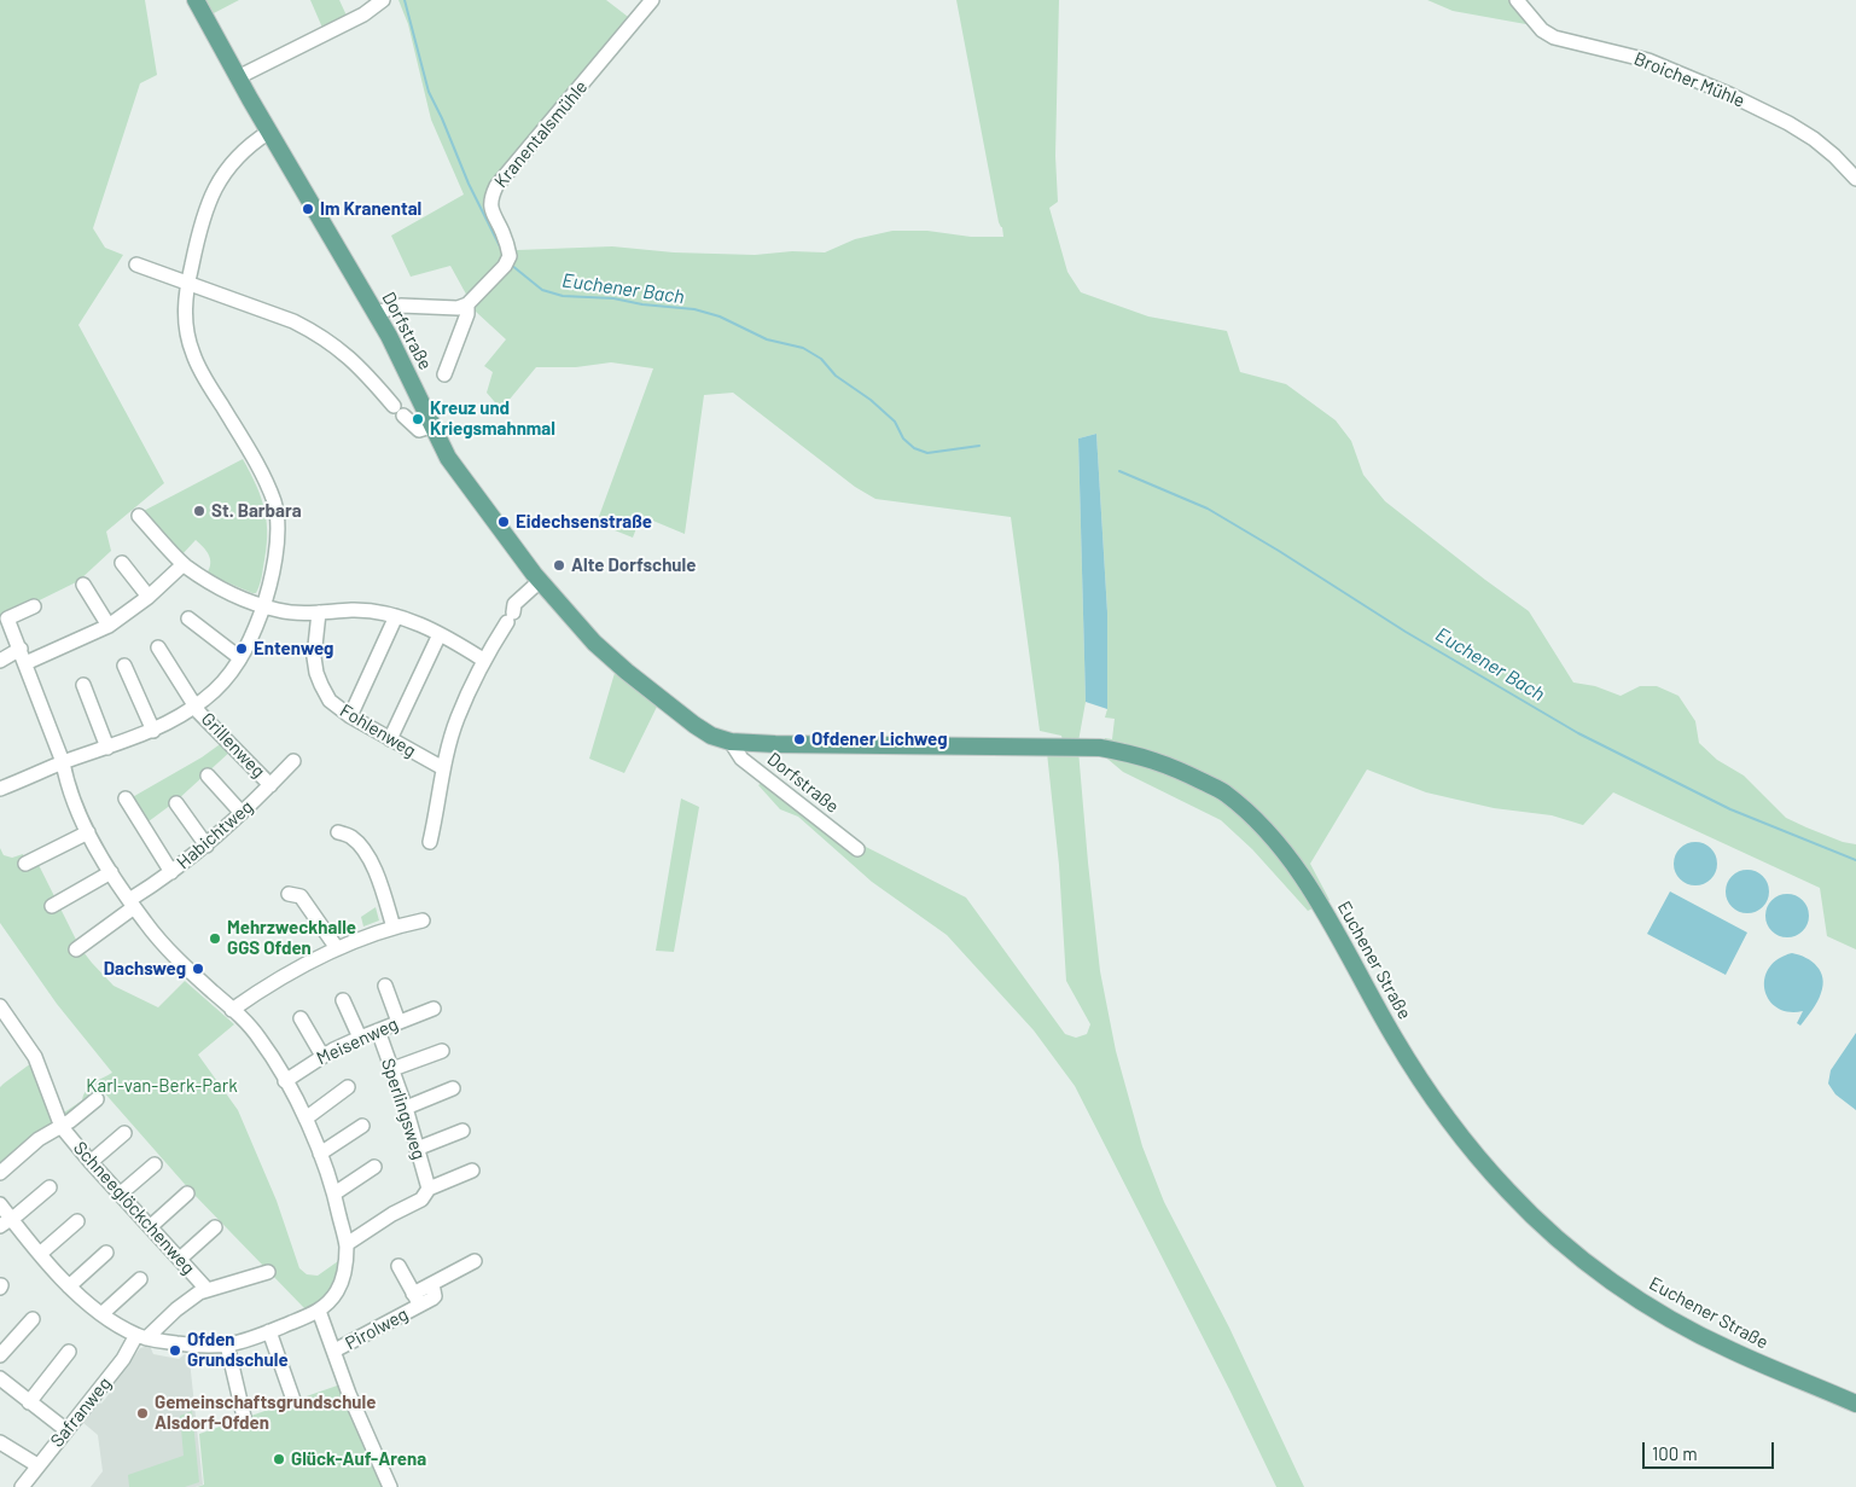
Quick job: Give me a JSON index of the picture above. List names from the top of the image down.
{
  "streets": {
    "main road": ["Dorfstraße", "Euchener Straße"],
    "street": [
      "Broicher Mühle",
      "Kranentalsmühle",
      "Fohlenweg",
      "Grillenweg",
      "Habichtweg",
      "Meisenweg",
      "Sperlingsweg",
      "Schneeglöckchenweg",
      "Pirolweg",
      "Safranweg"
    ]
  },
  "crossings": [
    ["Dorfstraße", "Euchener Straße"],
    ["Grillenweg", "Habichtweg"],
    ["Meisenweg", "Sperlingsweg"],
    ["Schneeglöckchenweg", "Safranweg"]
  ],
  "water": ["Euchener Bach"],
  "parks": ["Karl-van-Berk-Park"],
  "places": [
    "Im Kranental",
    "Kreuz und Kriegsmahnmal",
    "St. Barbara",
    "Eidechsenstraße",
    "Alte Dorfschule",
    "Entenweg",
    "Ofdener Lichweg",
    "Mehrzweckhalle GGS Ofden",
    "Dachsweg",
    "Ofden Grundschule",
    "Gemeinschaftsgrundschule Alsdorf-Ofden",
    "Glück-Auf-Arena"
  ],
  "scale_bar": "100 m"
}
